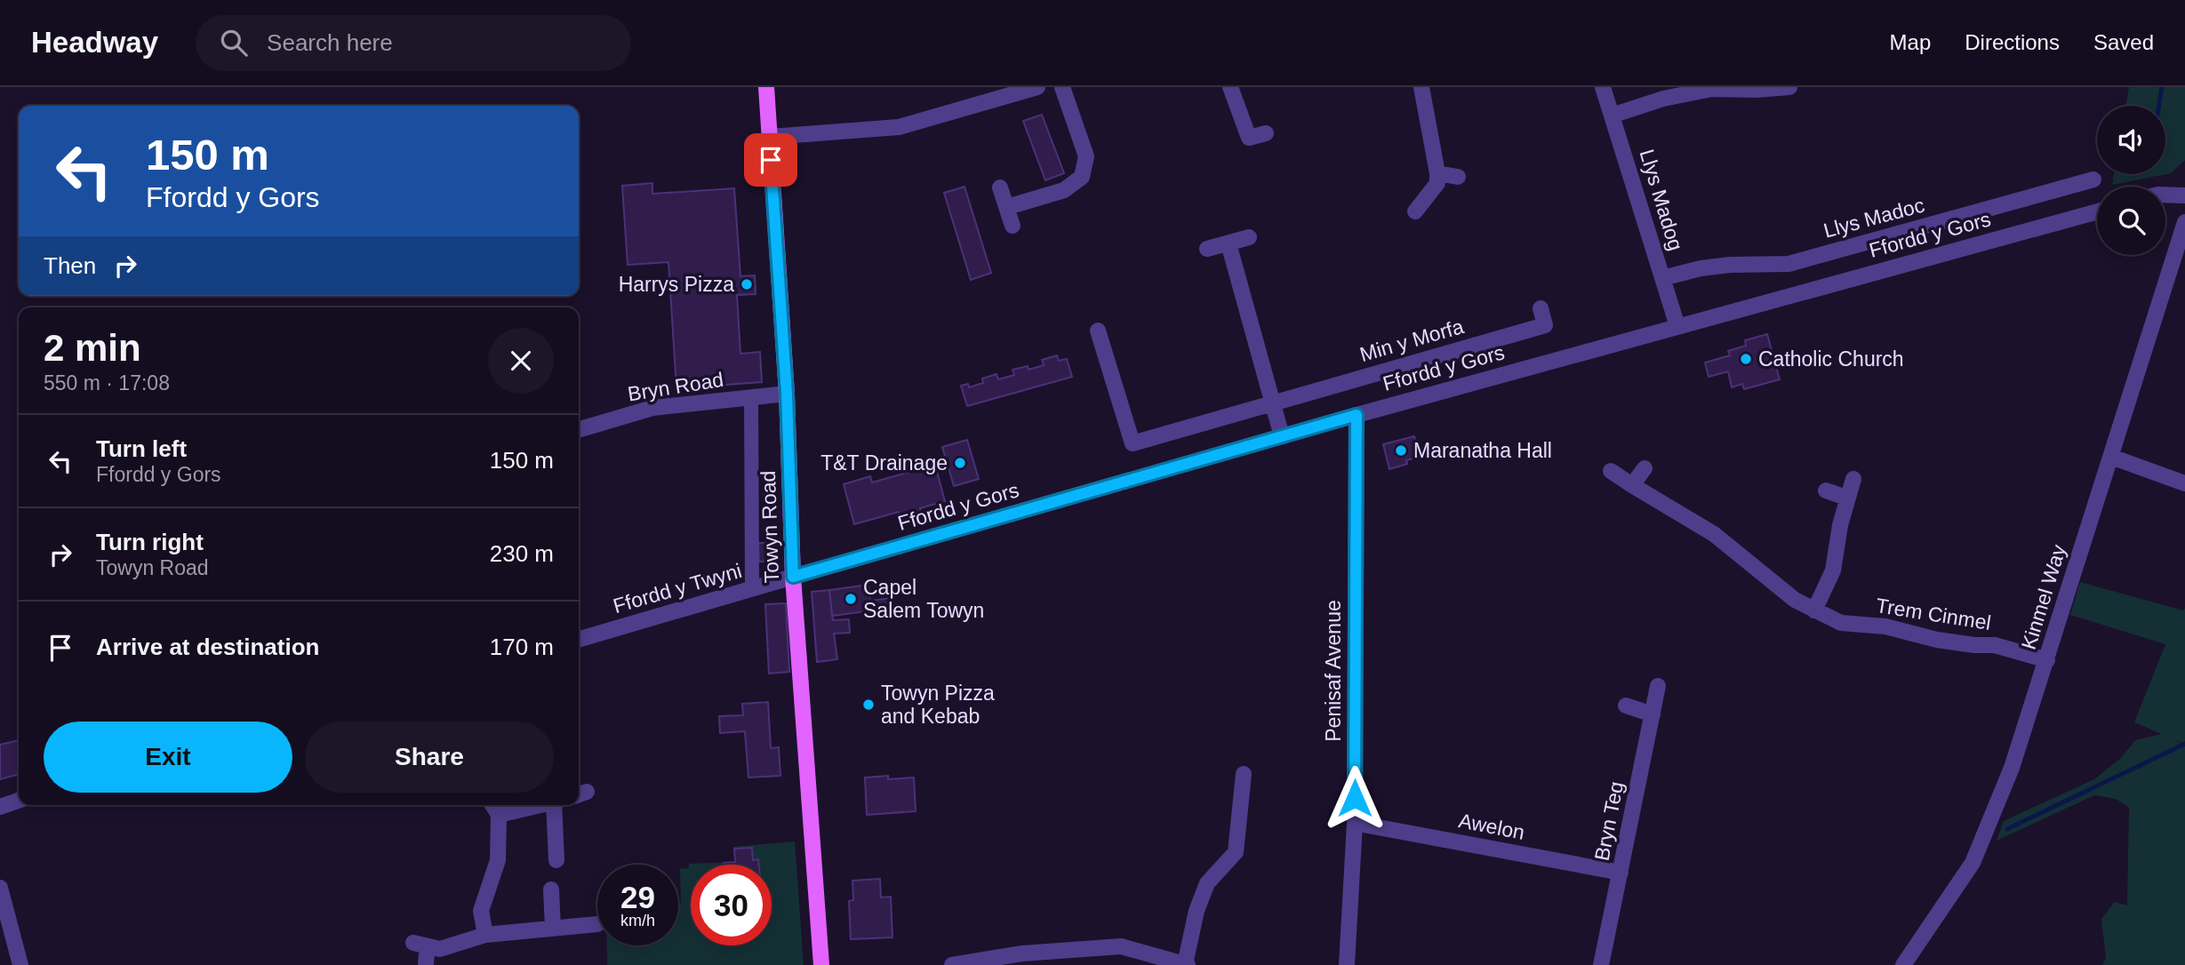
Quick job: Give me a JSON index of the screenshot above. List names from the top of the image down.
{
  "streets": {
    "main road": ["Towyn Road"],
    "street": [
      "Llys Madog",
      "Llys Madoc",
      "Ffordd y Gors",
      "Min y Morfa",
      "Bryn Road",
      "Ffordd y Twyni",
      "Kinmel Way",
      "Trem Cinmel",
      "Penisaf Avenue",
      "Bryn Teg",
      "Awelon"
    ]
  },
  "crossings": [
    ["Llys Madog", "Llys Madoc"],
    ["Llys Madog", "Ffordd y Gors"],
    ["Ffordd y Gors", "Towyn Road"],
    ["Ffordd y Gors", "Ffordd y Twyni"],
    ["Ffordd y Gors", "Penisaf Avenue"],
    ["Bryn Road", "Towyn Road"],
    ["Towyn Road", "Ffordd y Twyni"],
    ["Kinmel Way", "Trem Cinmel"],
    ["Penisaf Avenue", "Awelon"],
    ["Bryn Teg", "Awelon"]
  ],
  "places": [
    "Harrys Pizza",
    "Catholic Church",
    "Maranatha Hall",
    "T&T Drainage",
    "Capel Salem Towyn",
    "Towyn Pizza and Kebab"
  ],
  "page": {
    "header": "Headway",
    "search": "Search here",
    "nav": ["Map", "Directions", "Saved"],
    "turn": ["150 m", "Ffordd y Gors"],
    "then": "Then",
    "heading": ["2 min", "550 m · 17:08"],
    "list": [
      {
        "name": "Turn left",
        "note": "Ffordd y Gors",
        "value": "150 m"
      },
      {
        "name": "Turn right",
        "note": "Towyn Road",
        "value": "230 m"
      },
      {
        "name": "Arrive at destination",
        "value": "170 m"
      }
    ],
    "buttons": ["Exit", "Share"],
    "speed": "29 km/h",
    "limit": "30"
  }
}
